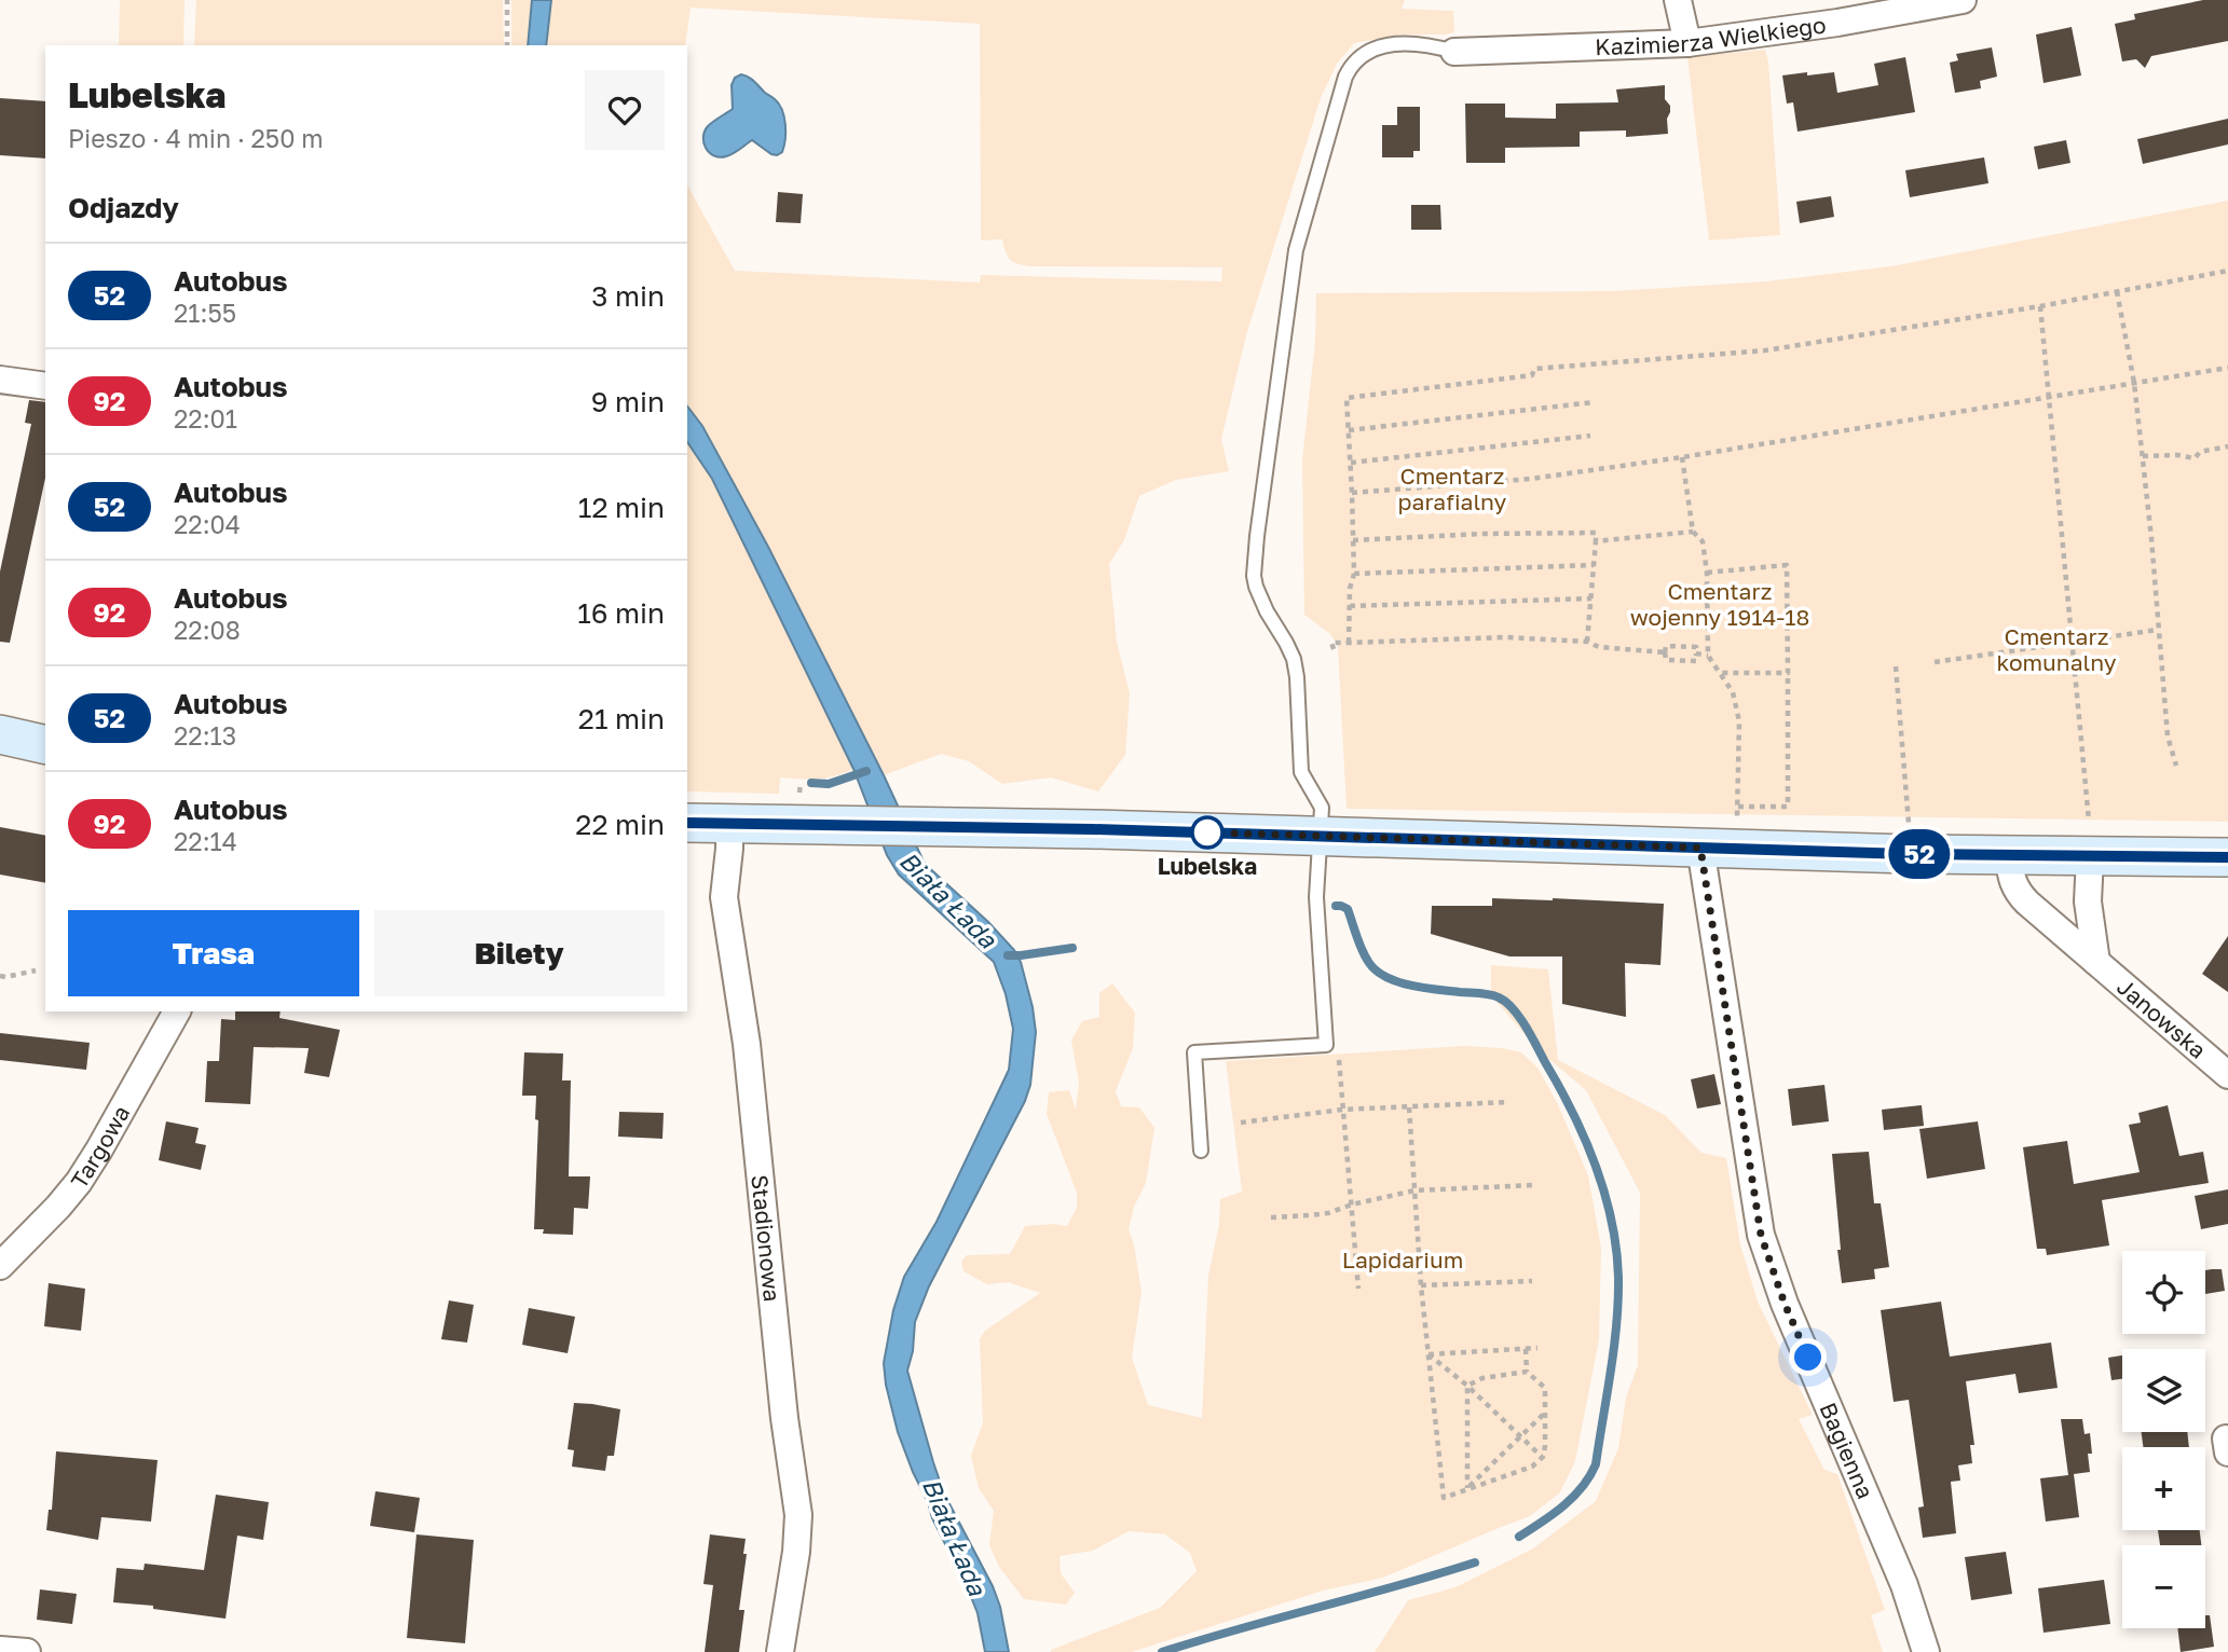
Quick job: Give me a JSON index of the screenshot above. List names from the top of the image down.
{
  "streets": {
    "street": [
      "Kazimierza Wielkiego",
      "Janowska",
      "Targowa",
      "Stadionowa",
      "Bagienna"
    ]
  },
  "water": ["Biała Łada"],
  "parks": [
    "Cmentarz parafialny",
    "Cmentarz wojenny 1914-18",
    "Cmentarz komunalny",
    "Lapidarium"
  ],
  "places": ["Lubelska"],
  "lines": ["bus line 52"],
  "page": {
    "on_map": "52",
    "heading": [
      ["Lubelska", "Pieszo · 4 min · 250 m"],
      "Odjazdy"
    ],
    "list": [
      {
        "mark": "52",
        "name": "Autobus",
        "note": "21:55",
        "value": "3 min"
      },
      {
        "mark": "92",
        "name": "Autobus",
        "note": "22:01",
        "value": "9 min"
      },
      {
        "mark": "52",
        "name": "Autobus",
        "note": "22:04",
        "value": "12 min"
      },
      {
        "mark": "92",
        "name": "Autobus",
        "note": "22:08",
        "value": "16 min"
      },
      {
        "mark": "52",
        "name": "Autobus",
        "note": "22:13",
        "value": "21 min"
      },
      {
        "mark": "92",
        "name": "Autobus",
        "note": "22:14",
        "value": "22 min"
      }
    ],
    "buttons": ["Trasa", "Bilety"],
    "map_buttons": ["+", "−"]
  }
}
